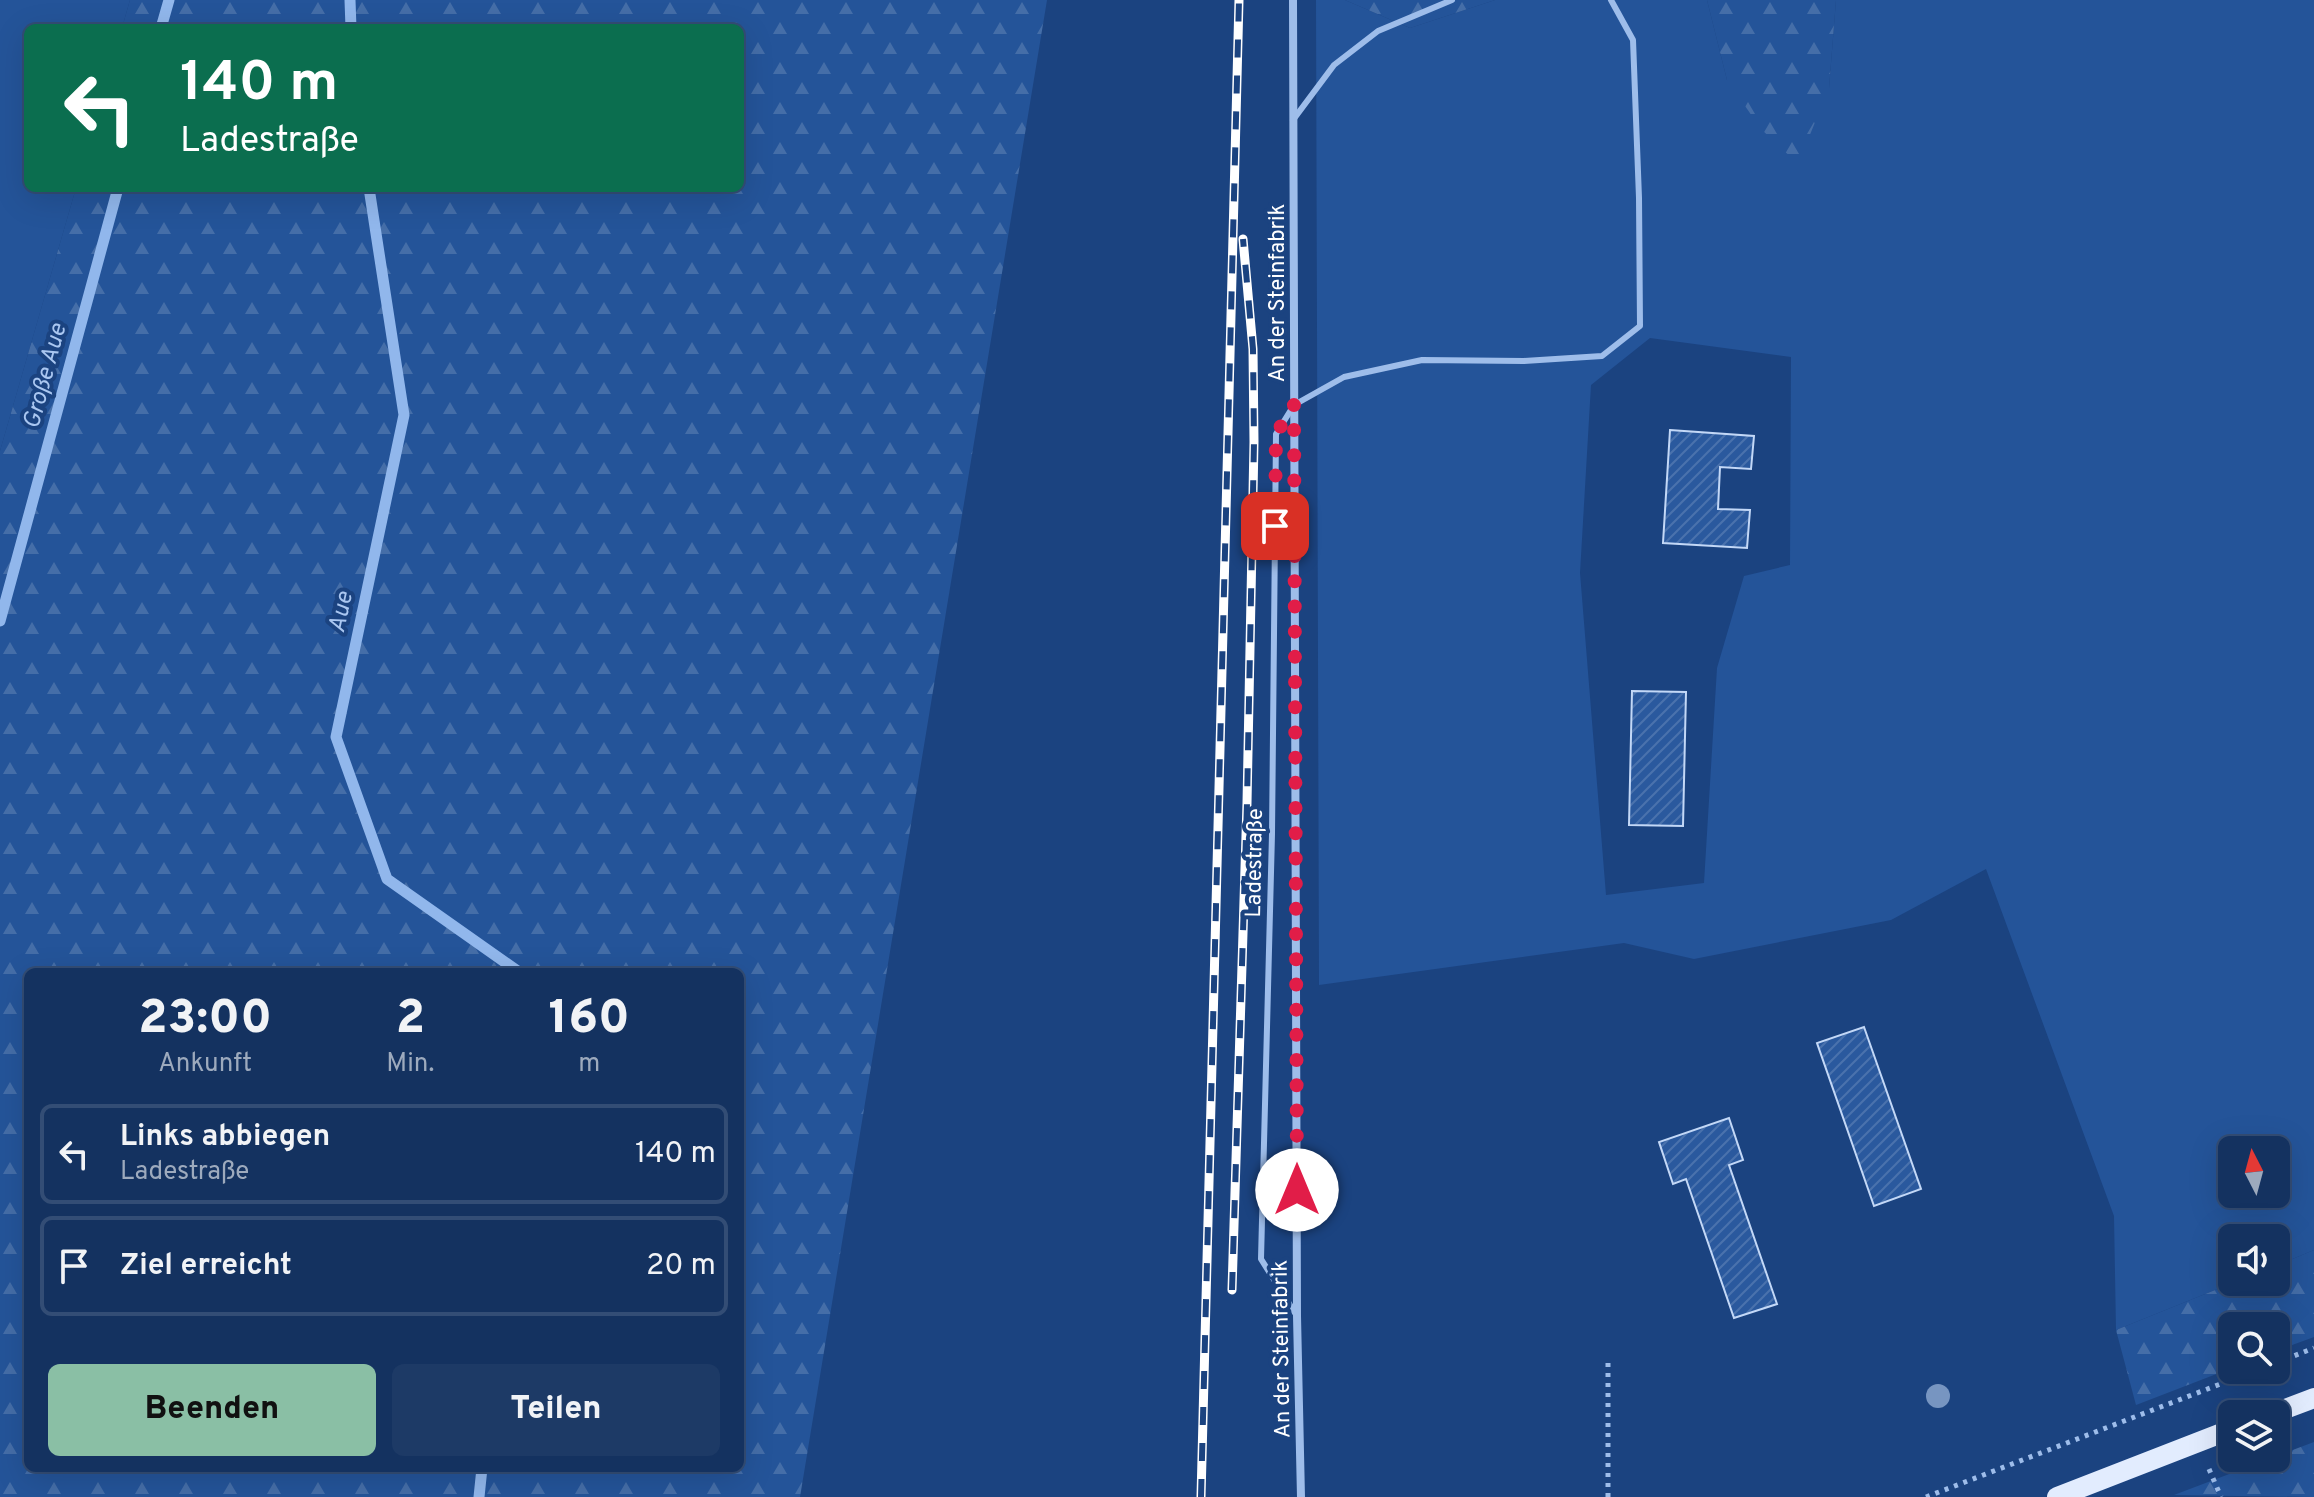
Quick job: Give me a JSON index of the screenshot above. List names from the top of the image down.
{
  "streets": {
    "street": ["An der Steinfabrik"],
    "lane": ["Ladestraße"]
  },
  "crossings": [
    ["An der Steinfabrik", "Ladestraße"]
  ],
  "water": ["Große Aue", "Aue"],
  "north": "top",
  "page": {
    "turn": ["140 m", "Ladestraße"],
    "eta": [
      "23:00",
      "Ankunft",
      "2",
      "Min.",
      "160",
      "m"
    ],
    "list": [
      {
        "name": "Links abbiegen",
        "note": "Ladestraße",
        "value": "140 m"
      },
      {
        "name": "Ziel erreicht",
        "value": "20 m"
      }
    ],
    "buttons": ["Beenden", "Teilen"]
  }
}
